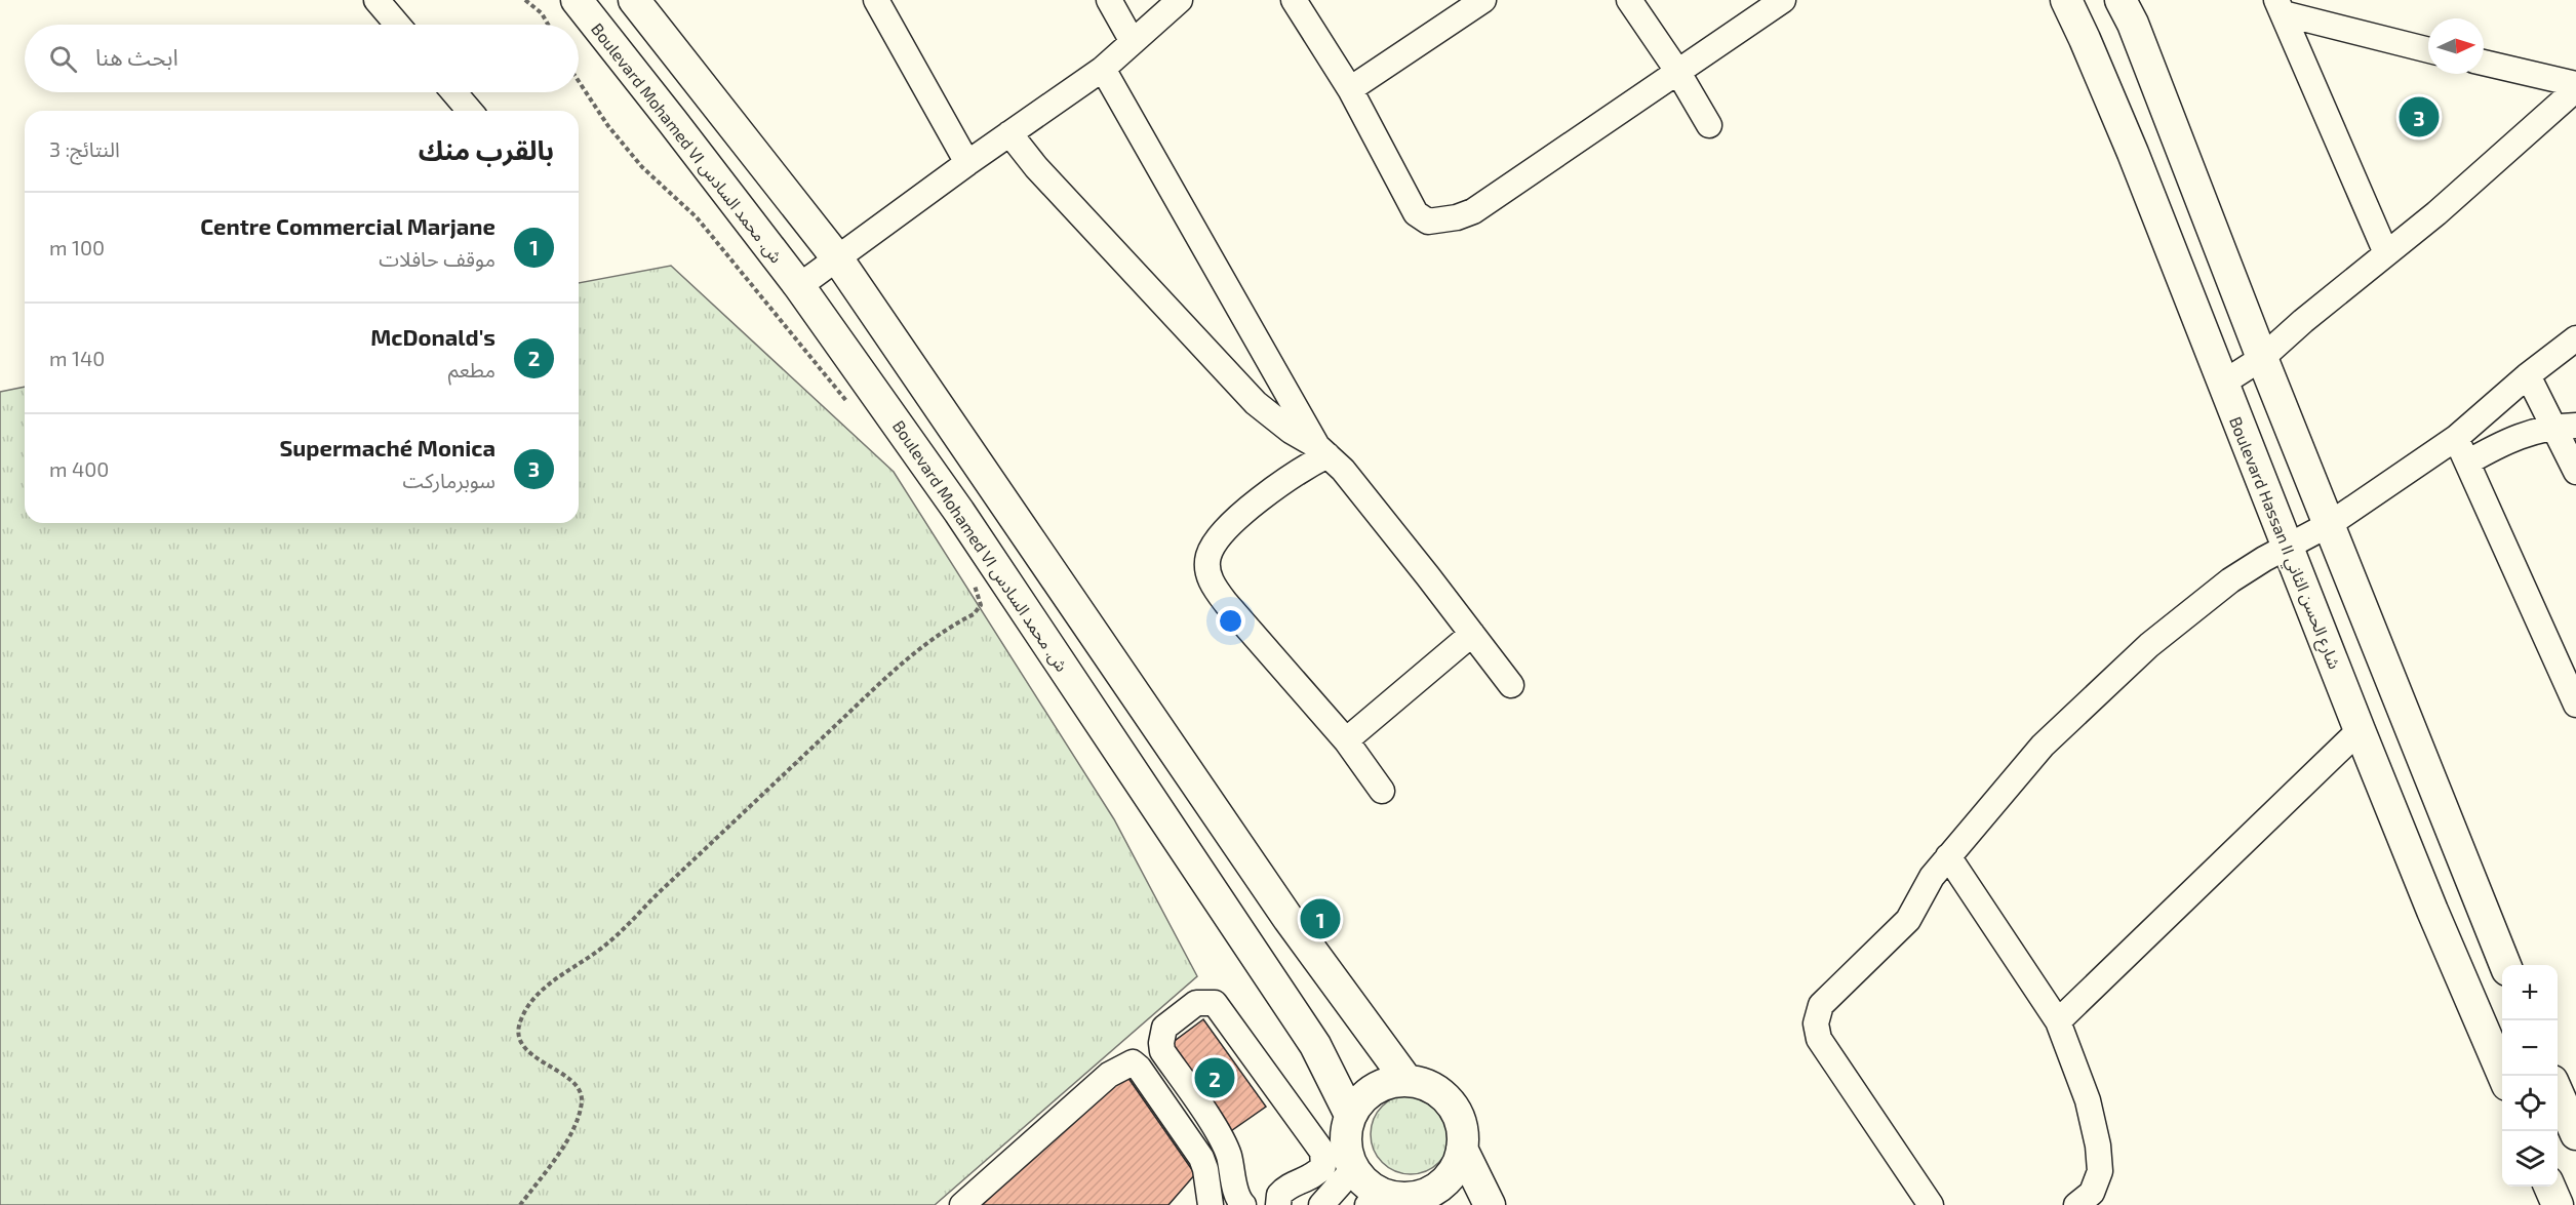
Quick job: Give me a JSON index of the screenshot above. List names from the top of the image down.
{
  "streets": {
    "main road": ["Boulevard Mohamed VI ش. محمد السادس", "Boulevard Hassan II شارع الحسن الثاني"]
  },
  "north": "right",
  "page": {
    "search": "ابحث هنا",
    "pins": ["3", "1", "2"],
    "heading": ["بالقرب منك", "النتائج: 3"],
    "list": [
      {
        "mark": "1",
        "name": "Centre Commercial Marjane",
        "note": "موقف حافلات",
        "value": "100 m"
      },
      {
        "mark": "2",
        "name": "McDonald's",
        "note": "مطعم",
        "value": "140 m"
      },
      {
        "mark": "3",
        "name": "Supermaché Monica",
        "note": "سوبرماركت",
        "value": "400 m"
      }
    ],
    "map_buttons": ["+", "−"]
  }
}
